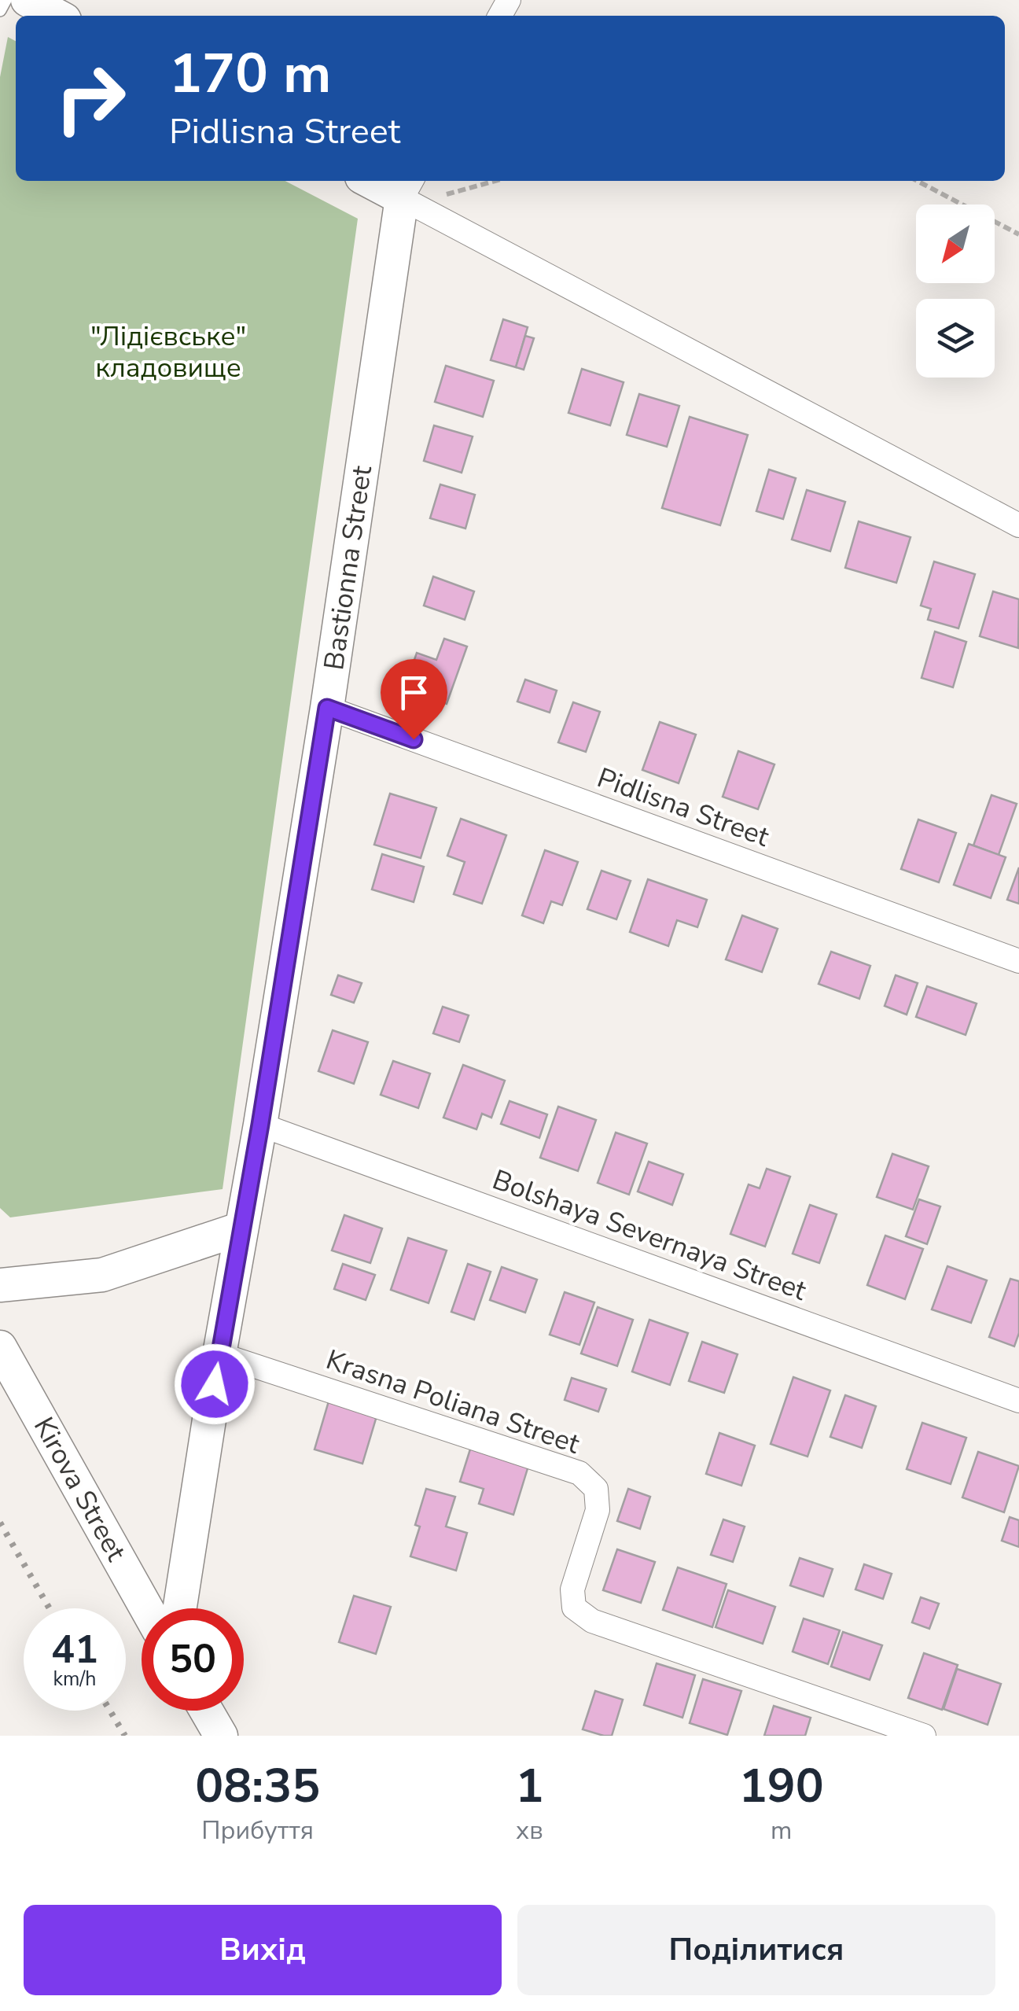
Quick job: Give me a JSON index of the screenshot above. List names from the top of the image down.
{
  "streets": {
    "main road": ["Bastionna Street", "Kirova Street"],
    "street": ["Pidlisna Street", "Bolshaya Severnaya Street", "Krasna Poliana Street"]
  },
  "crossings": [
    ["Bastionna Street", "Pidlisna Street"],
    ["Bastionna Street", "Bolshaya Severnaya Street"],
    ["Bastionna Street", "Krasna Poliana Street"]
  ],
  "parks": ["\"Лідієвське\" кладовище"],
  "north": "bottom left",
  "page": {
    "turn": ["170 m", "Pidlisna Street"],
    "speed": "41 km/h",
    "limit": "50",
    "eta": [
      "08:35",
      "Прибуття",
      "1",
      "хв",
      "190",
      "m"
    ],
    "buttons": ["Вихід", "Поділитися"]
  }
}
